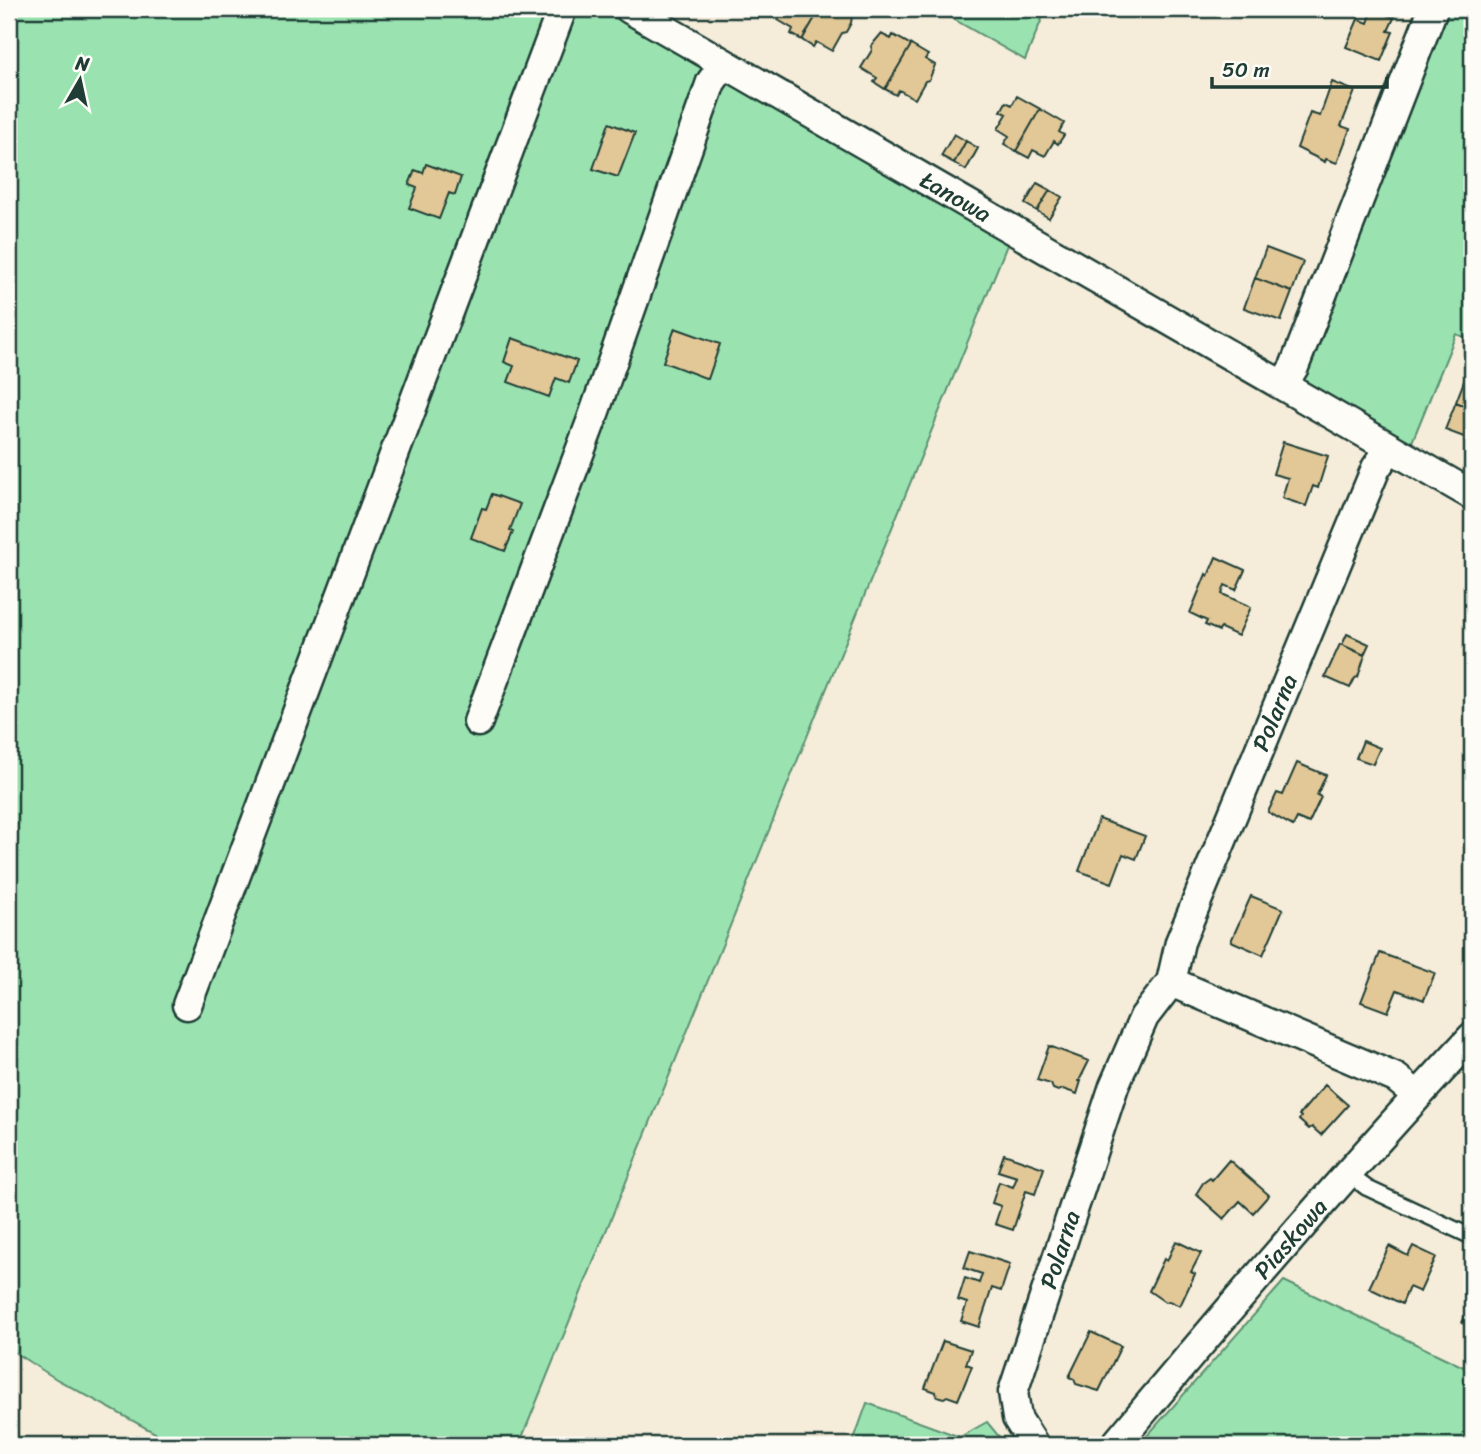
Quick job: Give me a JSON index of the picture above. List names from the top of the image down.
{
  "streets": {
    "street": ["Łanowa", "Polarna", "Piaskowa"]
  },
  "crossings": [
    ["Łanowa", "Polarna"]
  ],
  "scale_bar": "50 m",
  "north": "top"
}
